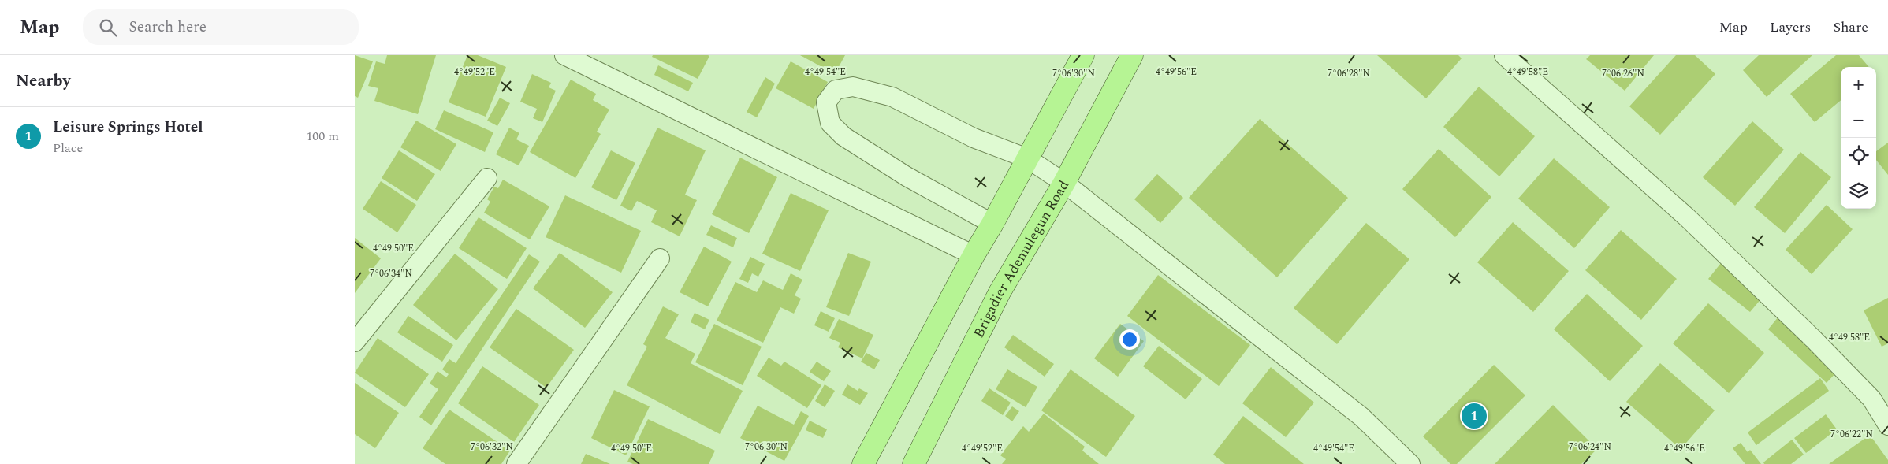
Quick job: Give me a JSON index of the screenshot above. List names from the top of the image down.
{
  "streets": {
    "main road": ["Brigadier Ademulegun Road"]
  },
  "page": {
    "header": "Map",
    "search": "Search here",
    "nav": ["Map", "Layers", "Share"],
    "heading": "Nearby",
    "map_buttons": ["+", "−"],
    "list": [
      {
        "mark": "1",
        "name": "Leisure Springs Hotel",
        "note": "Place",
        "value": "100 m"
      }
    ],
    "pins": "1"
  },
  "coordinates": [
    "4°49'52\"E",
    "4°49'54\"E",
    "4°49'56\"E",
    "4°49'58\"E",
    "7°06'30\"N",
    "7°06'28\"N",
    "7°06'26\"N",
    "4°49'50\"E",
    "7°06'34\"N",
    "7°06'22\"N",
    "7°06'32\"N",
    "7°06'24\"N"
  ]
}
